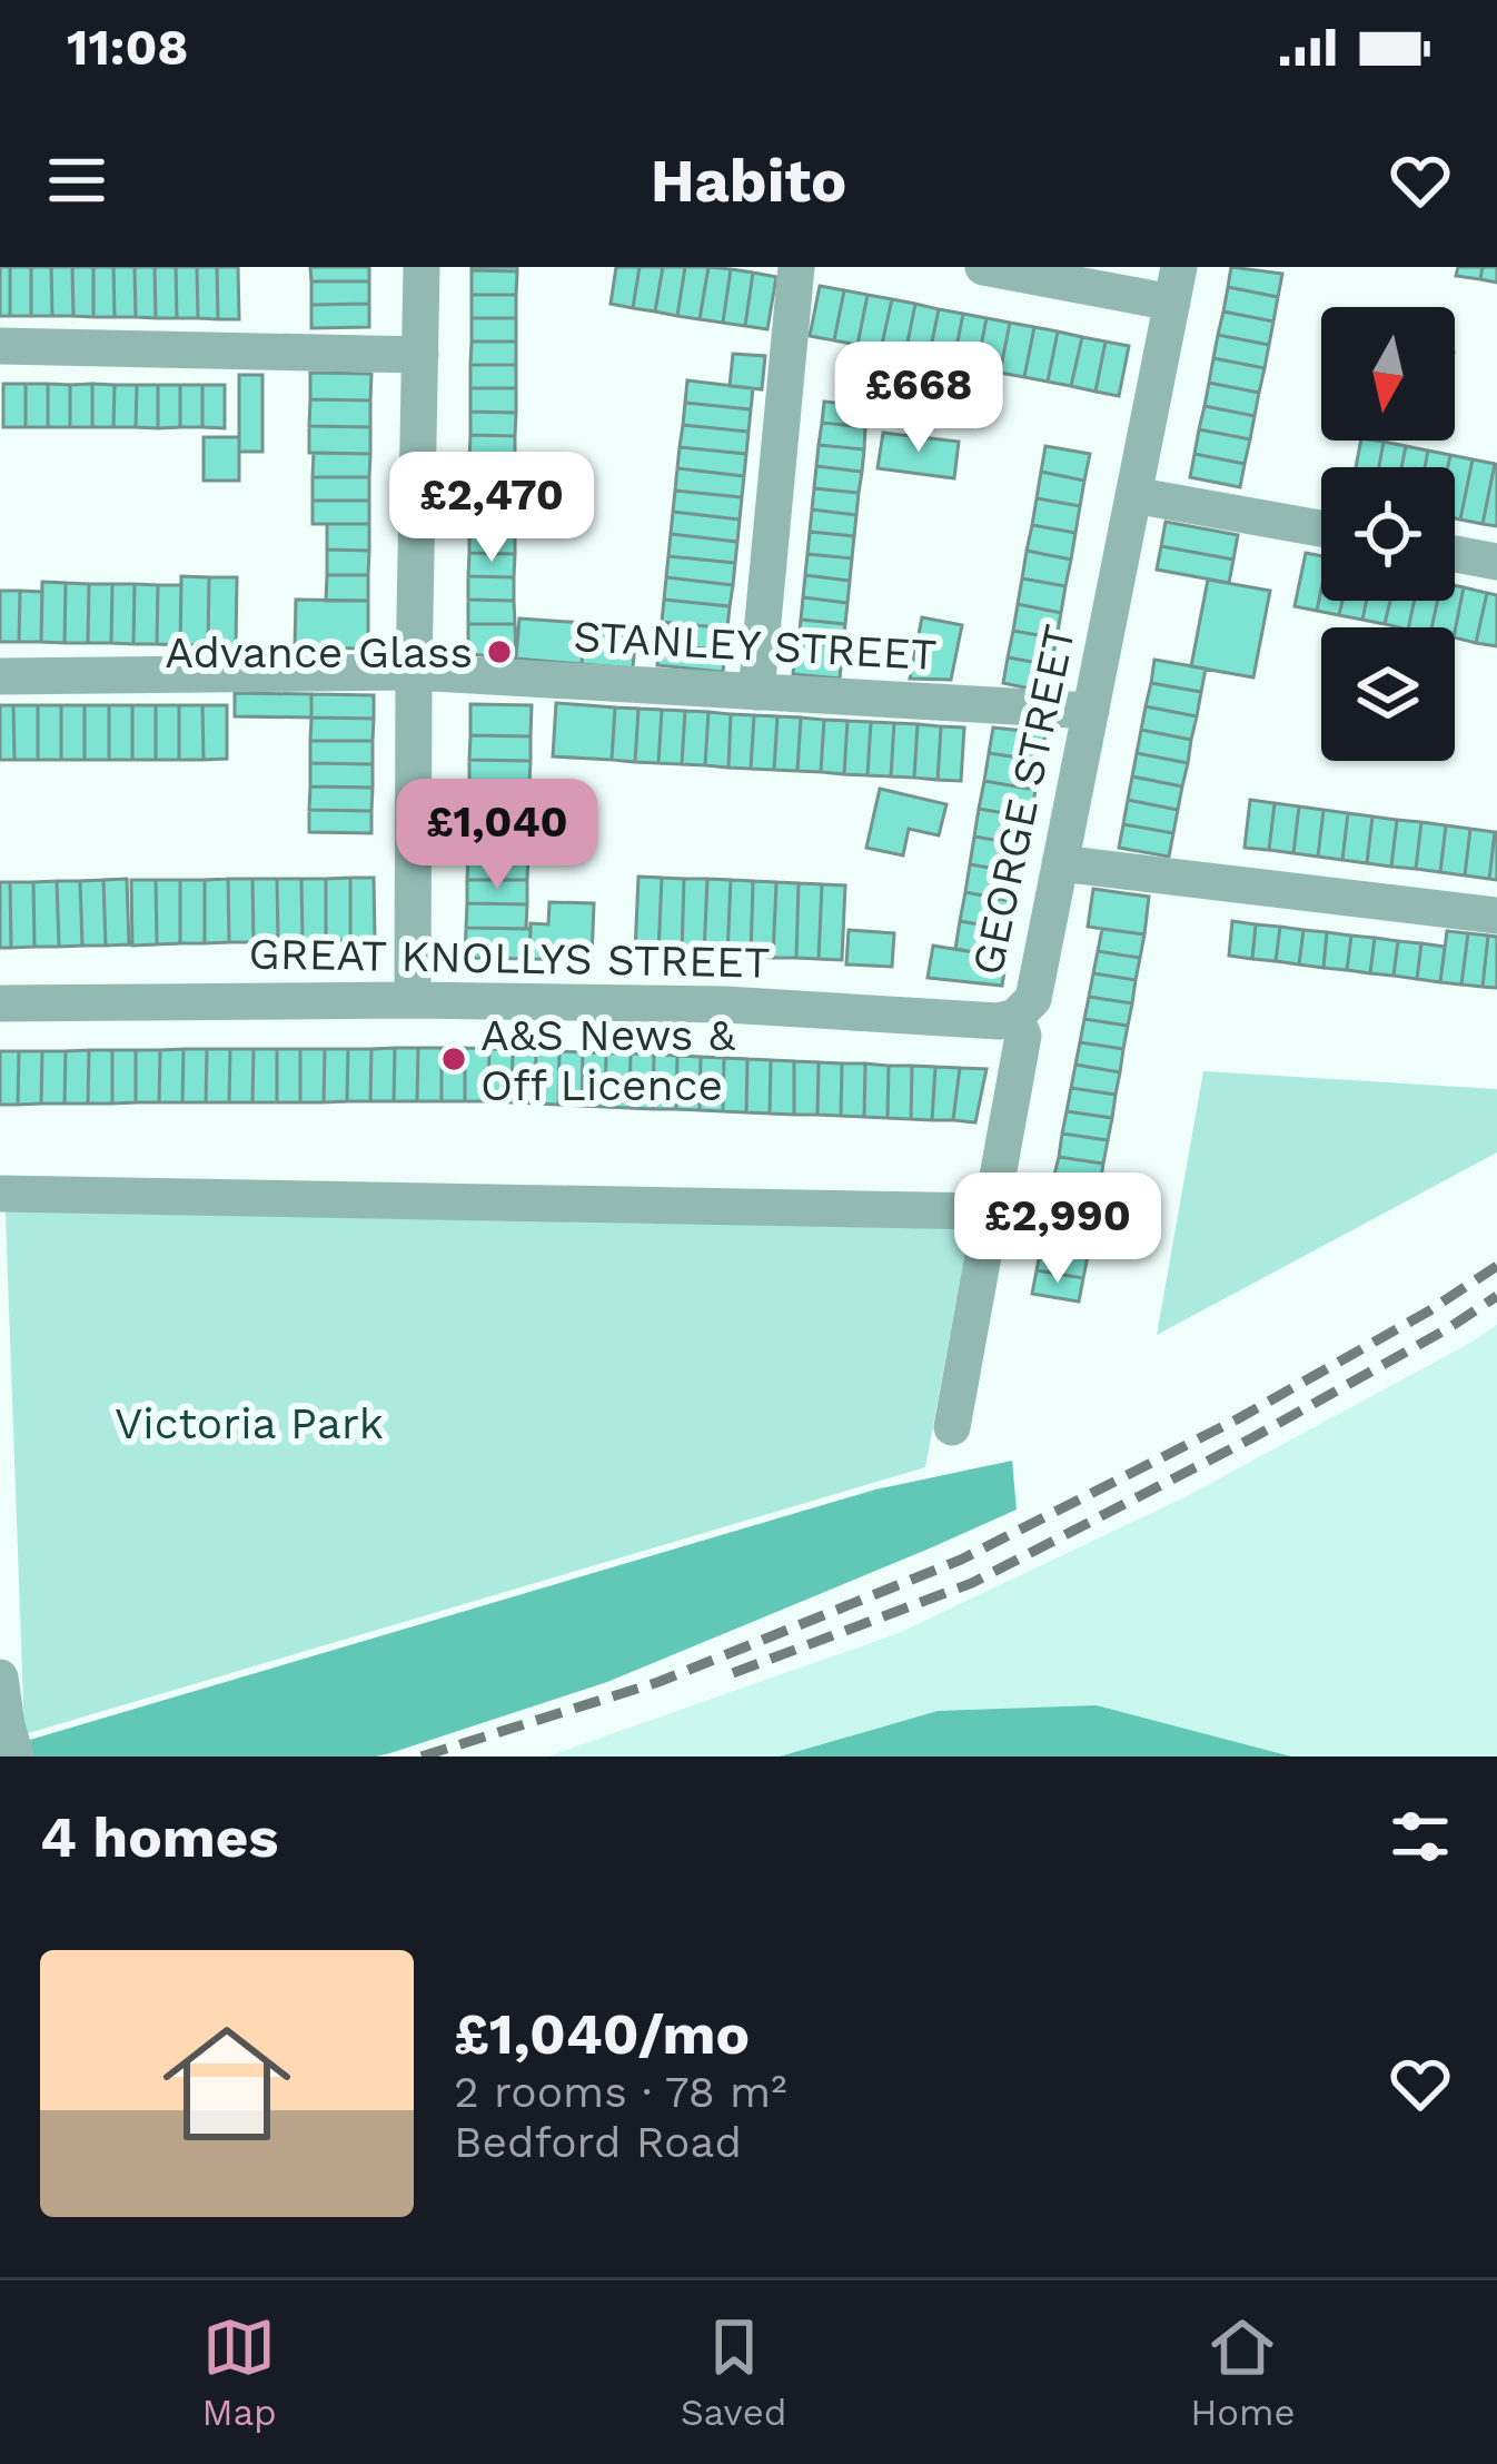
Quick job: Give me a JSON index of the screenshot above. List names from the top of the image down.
{
  "streets": {
    "street": ["STANLEY STREET", "GEORGE STREET", "GREAT KNOLLYS STREET"]
  },
  "crossings": [
    ["STANLEY STREET", "GEORGE STREET"],
    ["GEORGE STREET", "GREAT KNOLLYS STREET"]
  ],
  "parks": ["Victoria Park"],
  "places": ["Advance Glass", "A&S News & Off Licence"],
  "north": "bottom",
  "page": {
    "status": "11:08",
    "header": "Habito",
    "price": [
      "£668",
      "£2,470",
      "£1,040",
      "£2,990"
    ],
    "heading": "4 homes",
    "list": [
      {
        "name": "£1,040/mo",
        "note": "2 rooms · 78 m² · Bedford Road"
      }
    ],
    "tabs": ["Map", "Saved", "Home"]
  }
}
